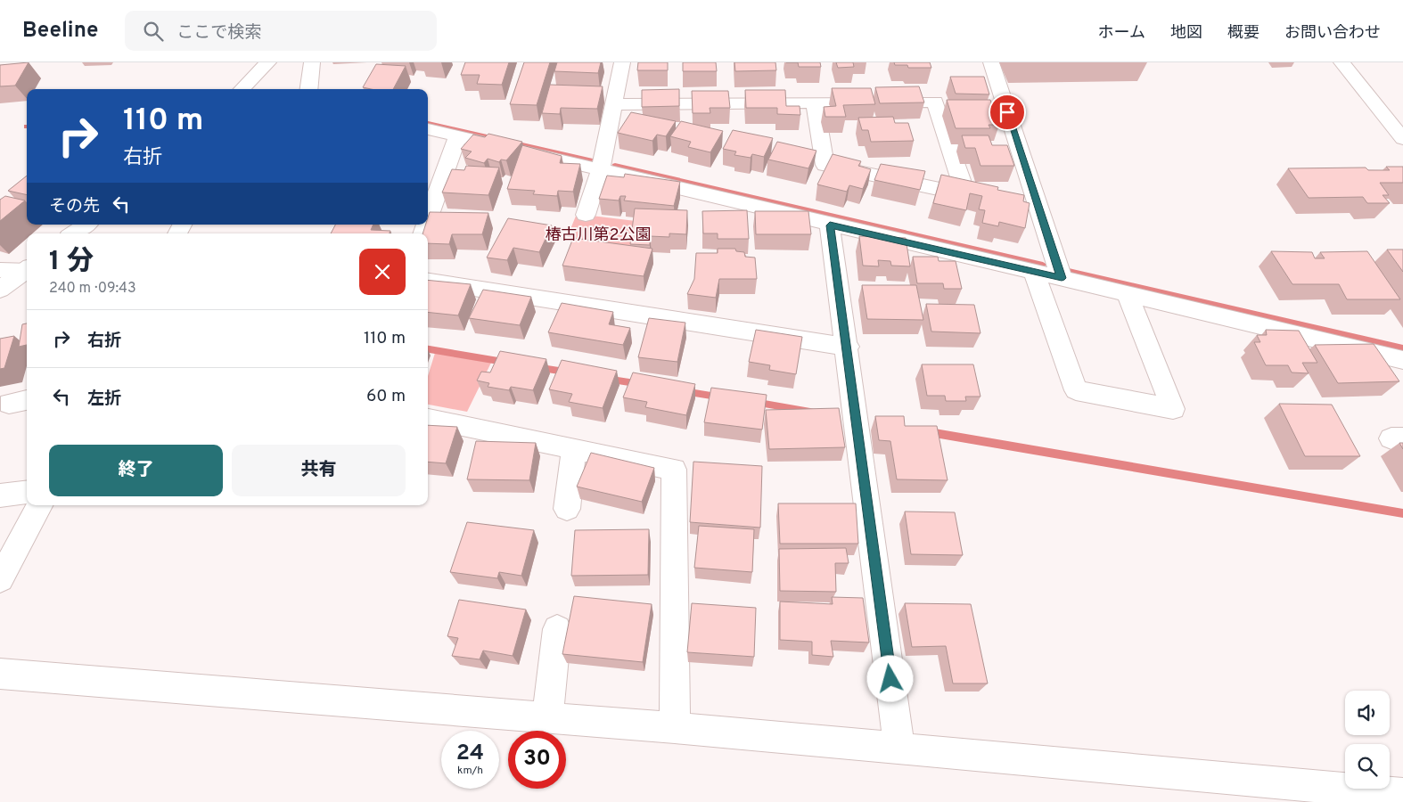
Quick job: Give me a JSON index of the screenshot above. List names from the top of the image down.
{
  "parks": ["椿古川第2公園"],
  "page": {
    "header": "Beeline",
    "search": "ここで検索",
    "nav": [
      "ホーム",
      "地図",
      "概要",
      "お問い合わせ"
    ],
    "turn": ["110 m", "右折"],
    "then": "その先",
    "heading": ["1 分", "240 m · 09:43"],
    "list": [
      {
        "name": "右折",
        "value": "110 m"
      },
      {
        "name": "左折",
        "value": "60 m"
      }
    ],
    "buttons": ["終了", "共有"],
    "speed": "24 km/h",
    "limit": "30"
  }
}
